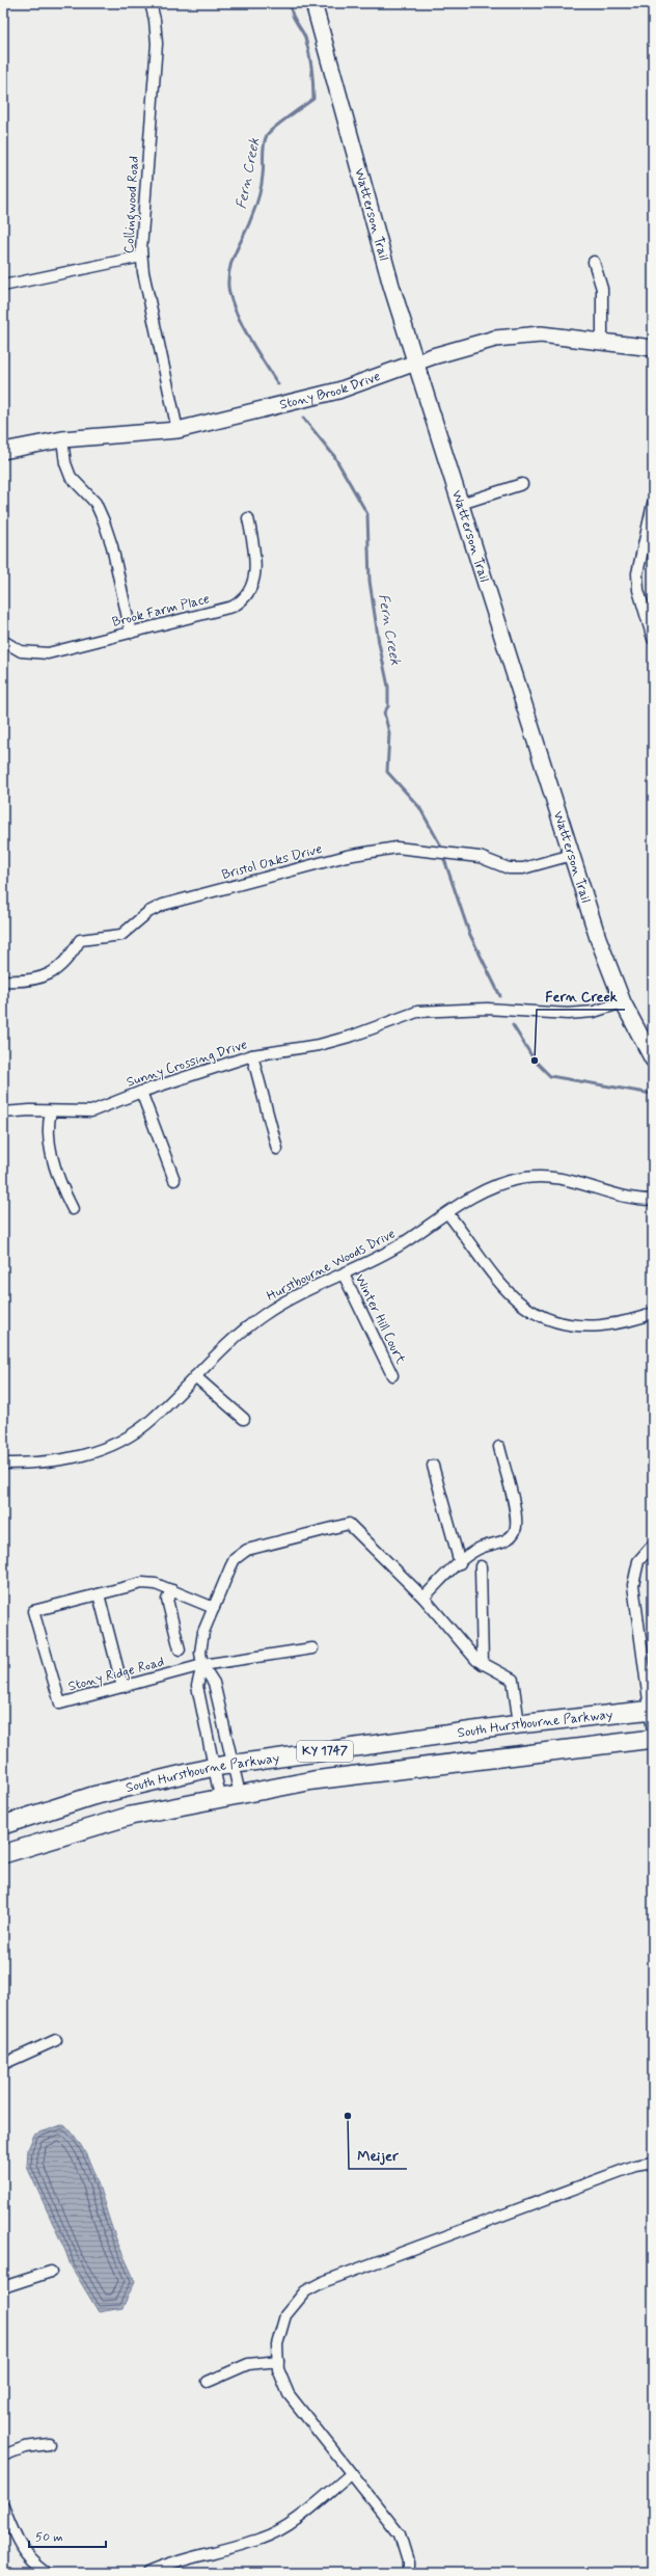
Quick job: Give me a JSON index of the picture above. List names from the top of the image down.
{
  "streets": {
    "main road": [
      "Watterson Trail",
      "Stony Brook Drive",
      "South Hurstbourne Parkway",
      "KY 1747"
    ],
    "street": [
      "Collingwood Road",
      "Brook Farm Place",
      "Bristol Oaks Drive",
      "Sunny Crossing Drive",
      "Hurstbourne Woods Drive",
      "Winter Hill Court",
      "Stony Ridge Road"
    ]
  },
  "crossings": [
    ["Collingwood Road", "Stony Brook Drive"],
    ["Watterson Trail", "Stony Brook Drive"],
    ["Watterson Trail", "Bristol Oaks Drive"],
    ["Watterson Trail", "Sunny Crossing Drive"],
    ["Hurstbourne Woods Drive", "Winter Hill Court"]
  ],
  "water": ["Fern Creek"],
  "places": ["Fern Creek", "Meijer"],
  "scale_bar": "50 m"
}
